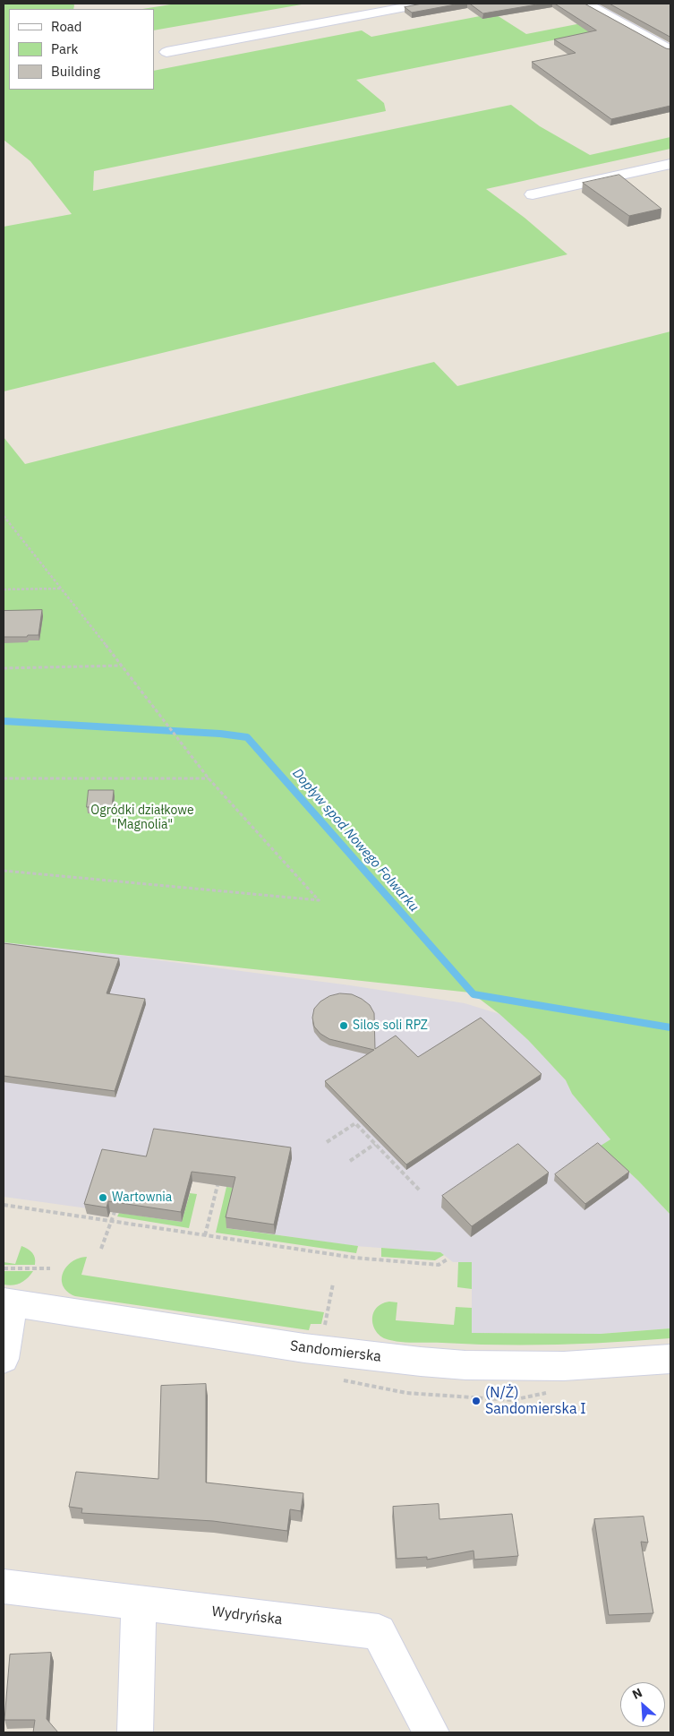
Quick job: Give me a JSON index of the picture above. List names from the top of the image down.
{
  "streets": {
    "street": ["Sandomierska", "Wydryńska"]
  },
  "water": ["Dopływ spod Nowego Folwarku"],
  "parks": ["Ogródki działkowe \"Magnolia\""],
  "places": ["Silos soli RPZ", "Wartownia", "(N/Ż) Sandomierska I"],
  "legend": ["Road", "Park", "Building"],
  "north": "top left"
}
